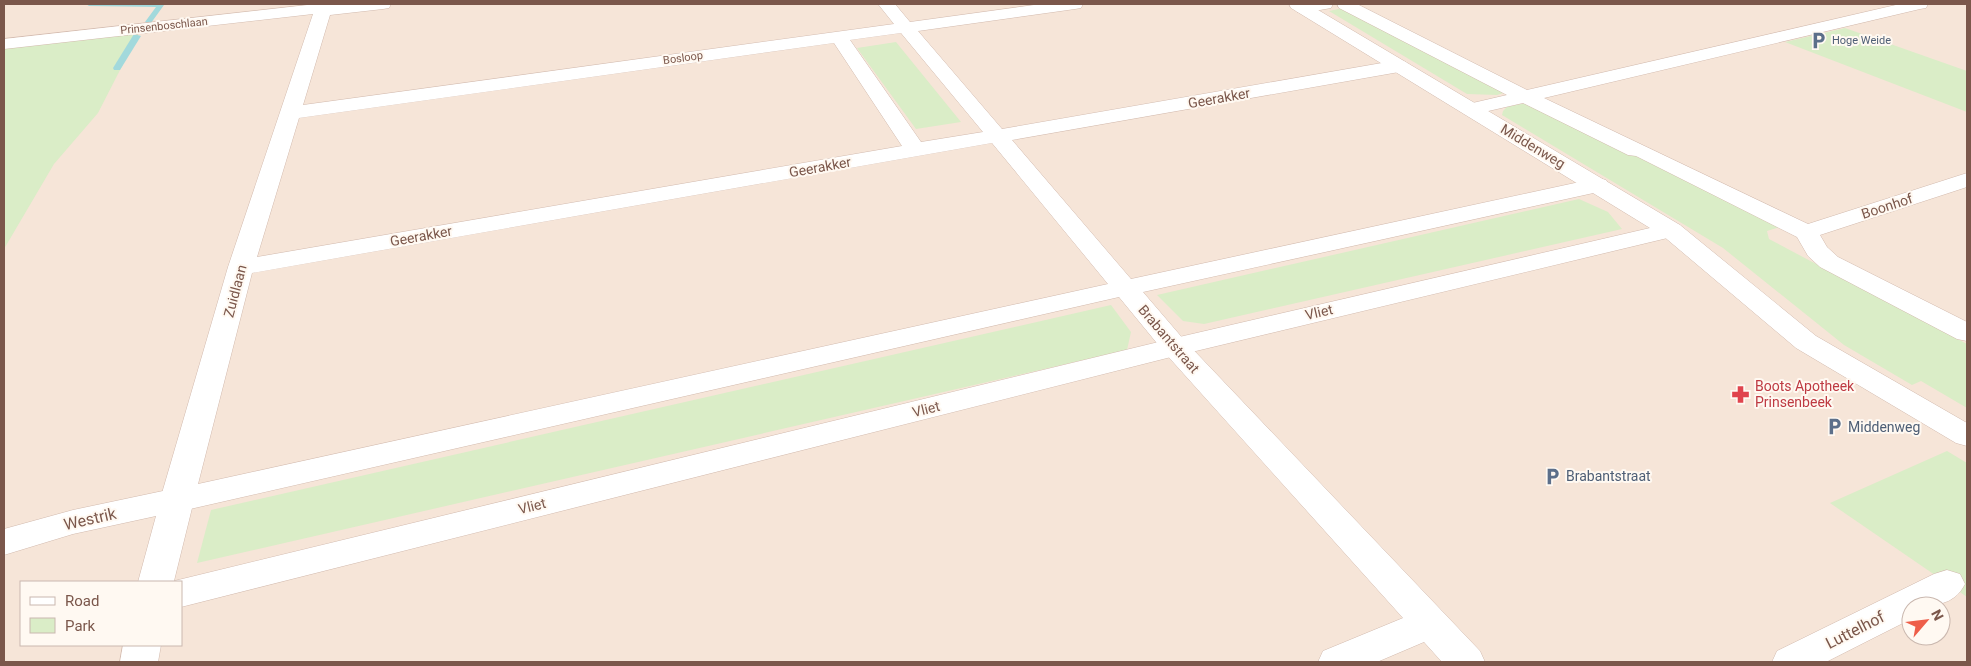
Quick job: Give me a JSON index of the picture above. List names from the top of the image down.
{
  "streets": {
    "street": [
      "Prinsenboschlaan",
      "Bosloop",
      "Geerakker",
      "Middenweg",
      "Boonhof",
      "Zuidlaan",
      "Vliet",
      "Brabantstraat",
      "Westrik",
      "Luttelhof"
    ]
  },
  "crossings": [
    ["Prinsenboschlaan", "Zuidlaan"],
    ["Bosloop", "Zuidlaan"],
    ["Bosloop", "Brabantstraat"],
    ["Geerakker", "Middenweg"],
    ["Geerakker", "Zuidlaan"],
    ["Geerakker", "Brabantstraat"],
    ["Middenweg", "Vliet"],
    ["Zuidlaan", "Westrik"],
    ["Vliet", "Brabantstraat"]
  ],
  "places": {
    "parking": ["Hoge Weide", "Middenweg", "Brabantstraat"],
    "pharmacy": ["Boots Apotheek Prinsenbeek"]
  },
  "legend": ["Road", "Park"],
  "north": "top right"
}
